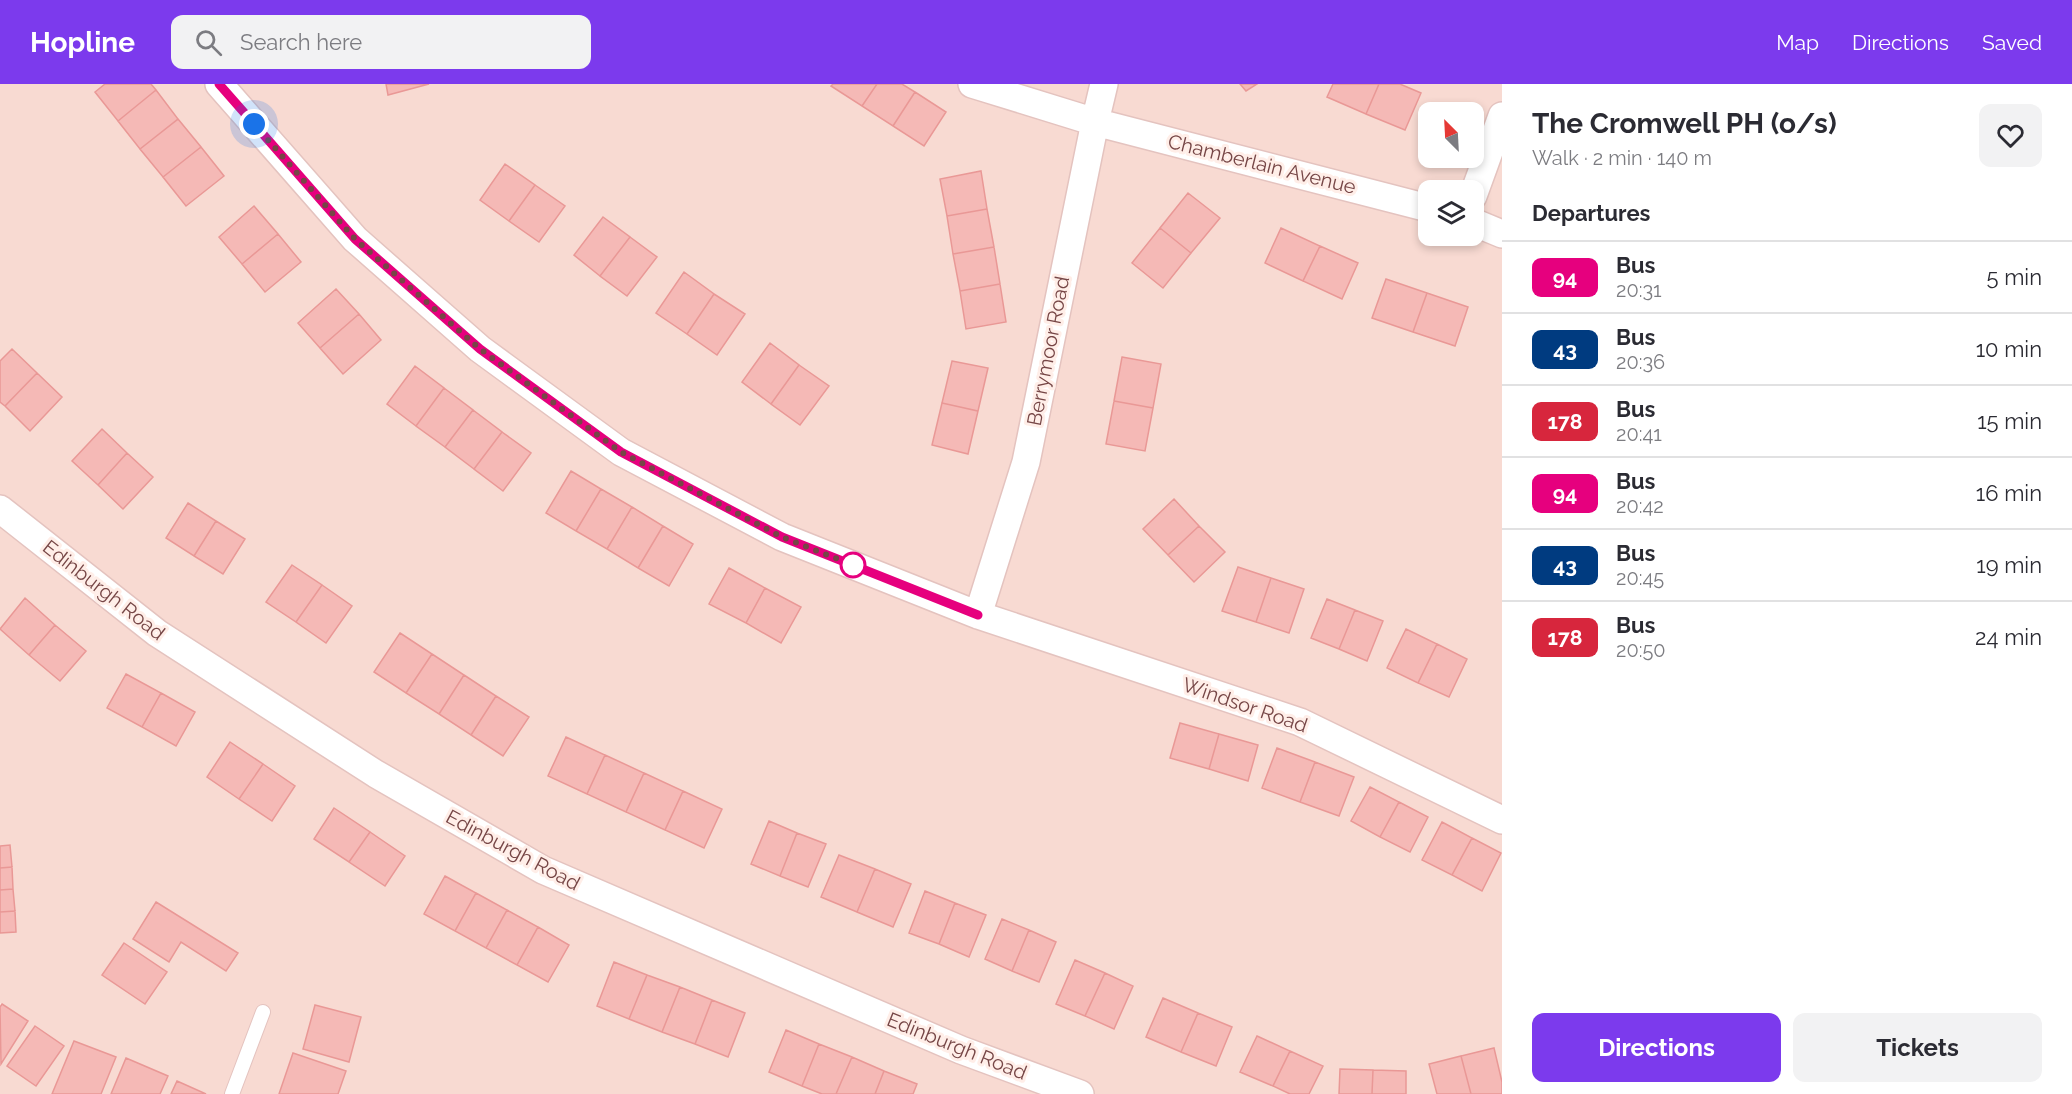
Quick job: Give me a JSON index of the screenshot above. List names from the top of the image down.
{
  "streets": {
    "street": [
      "Chamberlain Avenue",
      "Berrymoor Road",
      "Edinburgh Road",
      "Windsor Road"
    ]
  },
  "crossings": [
    ["Chamberlain Avenue", "Berrymoor Road"],
    ["Berrymoor Road", "Windsor Road"]
  ],
  "lines": ["bus line 94"],
  "north": "top left",
  "page": {
    "header": "Hopline",
    "search": "Search here",
    "nav": ["Map", "Directions", "Saved"],
    "heading": [
      ["The Cromwell PH (o/s)", "Walk · 2 min · 140 m"],
      "Departures"
    ],
    "list": [
      {
        "mark": "94",
        "name": "Bus",
        "note": "20:31",
        "value": "5 min"
      },
      {
        "mark": "43",
        "name": "Bus",
        "note": "20:36",
        "value": "10 min"
      },
      {
        "mark": "178",
        "name": "Bus",
        "note": "20:41",
        "value": "15 min"
      },
      {
        "mark": "94",
        "name": "Bus",
        "note": "20:42",
        "value": "16 min"
      },
      {
        "mark": "43",
        "name": "Bus",
        "note": "20:45",
        "value": "19 min"
      },
      {
        "mark": "178",
        "name": "Bus",
        "note": "20:50",
        "value": "24 min"
      }
    ],
    "buttons": ["Directions", "Tickets"]
  }
}
